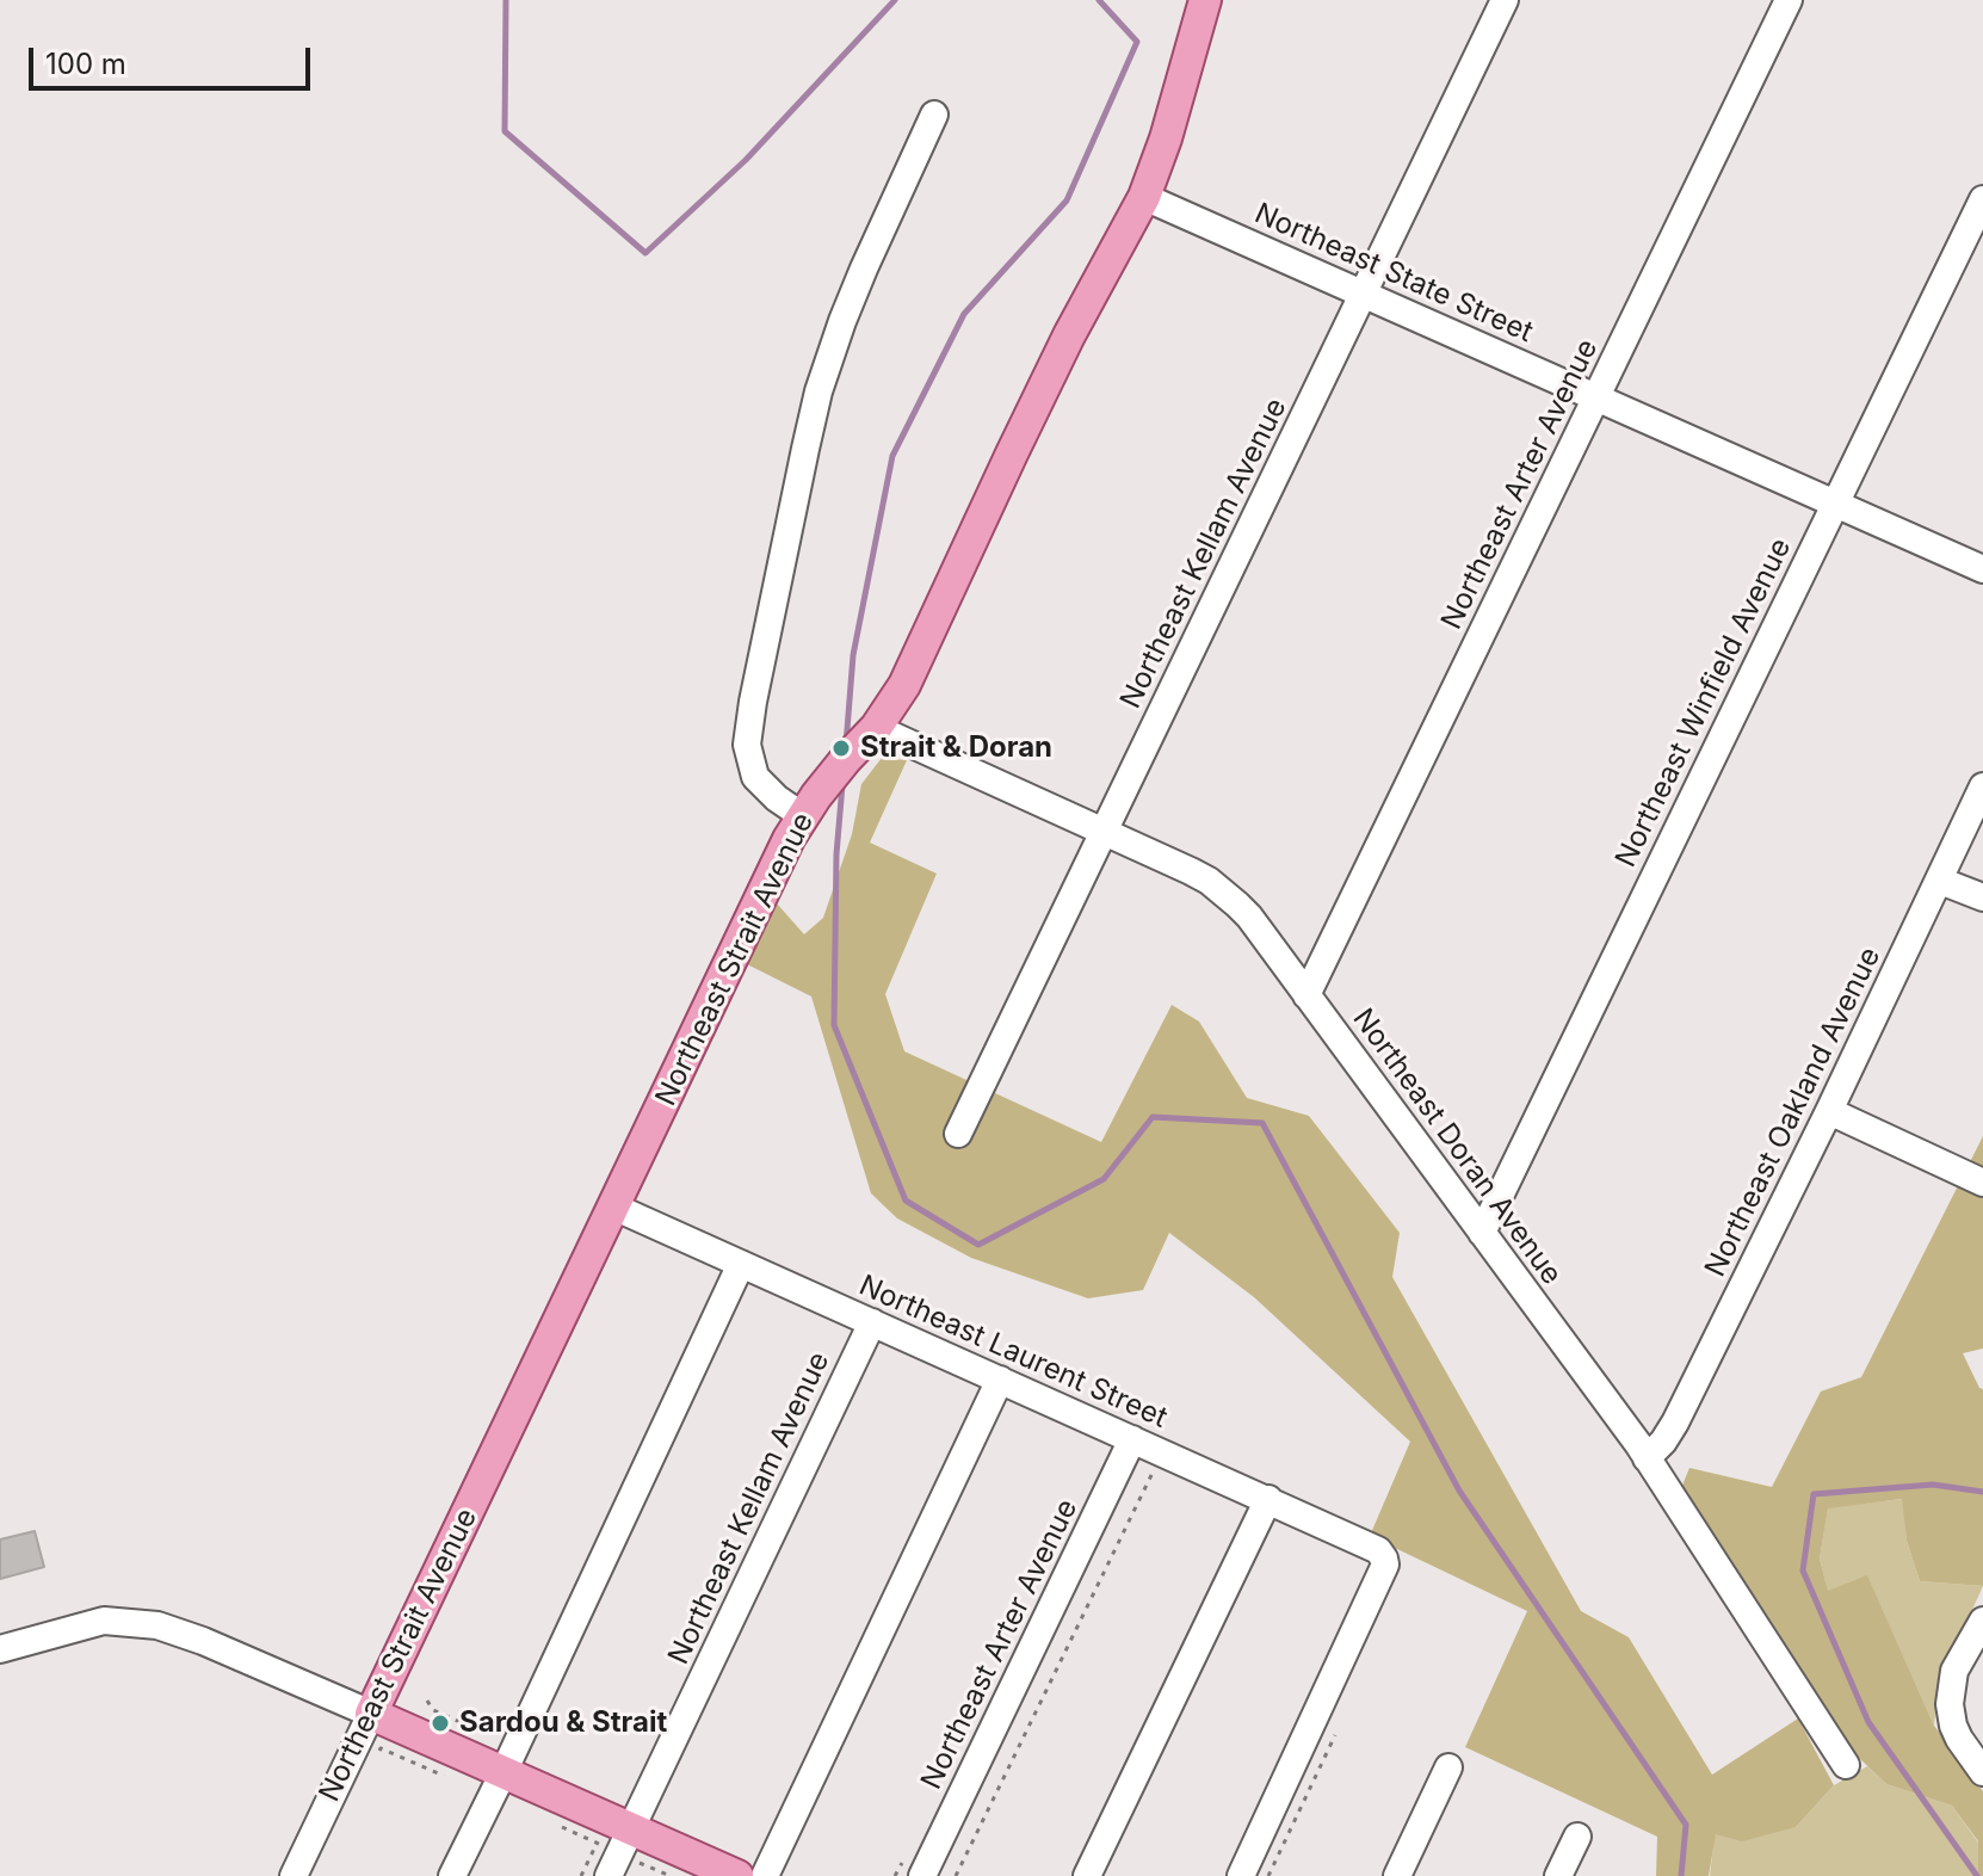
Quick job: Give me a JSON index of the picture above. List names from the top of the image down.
{
  "streets": {
    "main road": ["Northeast Strait Avenue"],
    "street": [
      "Northeast State Street",
      "Northeast Arter Avenue",
      "Northeast Kellam Avenue",
      "Northeast Winfield Avenue",
      "Northeast Oakland Avenue",
      "Northeast Doran Avenue",
      "Northeast Laurent Street"
    ]
  },
  "crossings": [
    ["Northeast State Street", "Northeast Arter Avenue"],
    ["Northeast State Street", "Northeast Kellam Avenue"],
    ["Northeast State Street", "Northeast Winfield Avenue"],
    ["Northeast State Street", "Northeast Strait Avenue"],
    ["Northeast Arter Avenue", "Northeast Doran Avenue"],
    ["Northeast Arter Avenue", "Northeast Laurent Street"],
    ["Northeast Kellam Avenue", "Northeast Doran Avenue"],
    ["Northeast Kellam Avenue", "Northeast Laurent Street"],
    ["Northeast Winfield Avenue", "Northeast Doran Avenue"],
    ["Northeast Strait Avenue", "Northeast Doran Avenue"],
    ["Northeast Strait Avenue", "Northeast Laurent Street"],
    ["Northeast Oakland Avenue", "Northeast Doran Avenue"]
  ],
  "places": ["Strait & Doran", "Sardou & Strait"],
  "scale_bar": "100 m"
}
